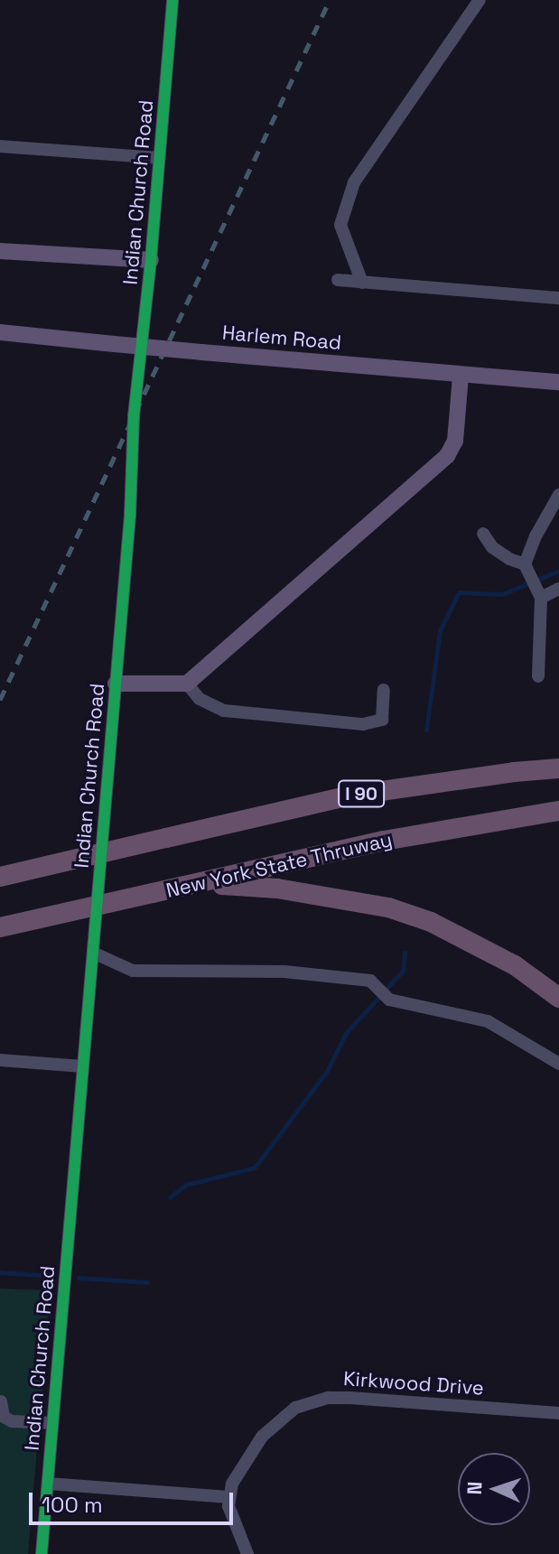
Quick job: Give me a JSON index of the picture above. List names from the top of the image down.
{
  "streets": {
    "highway": ["I 90", "New York State Thruway"],
    "main road": ["Harlem Road"],
    "street": ["Indian Church Road", "Kirkwood Drive"]
  },
  "scale_bar": "100 m",
  "north": "left"
}
